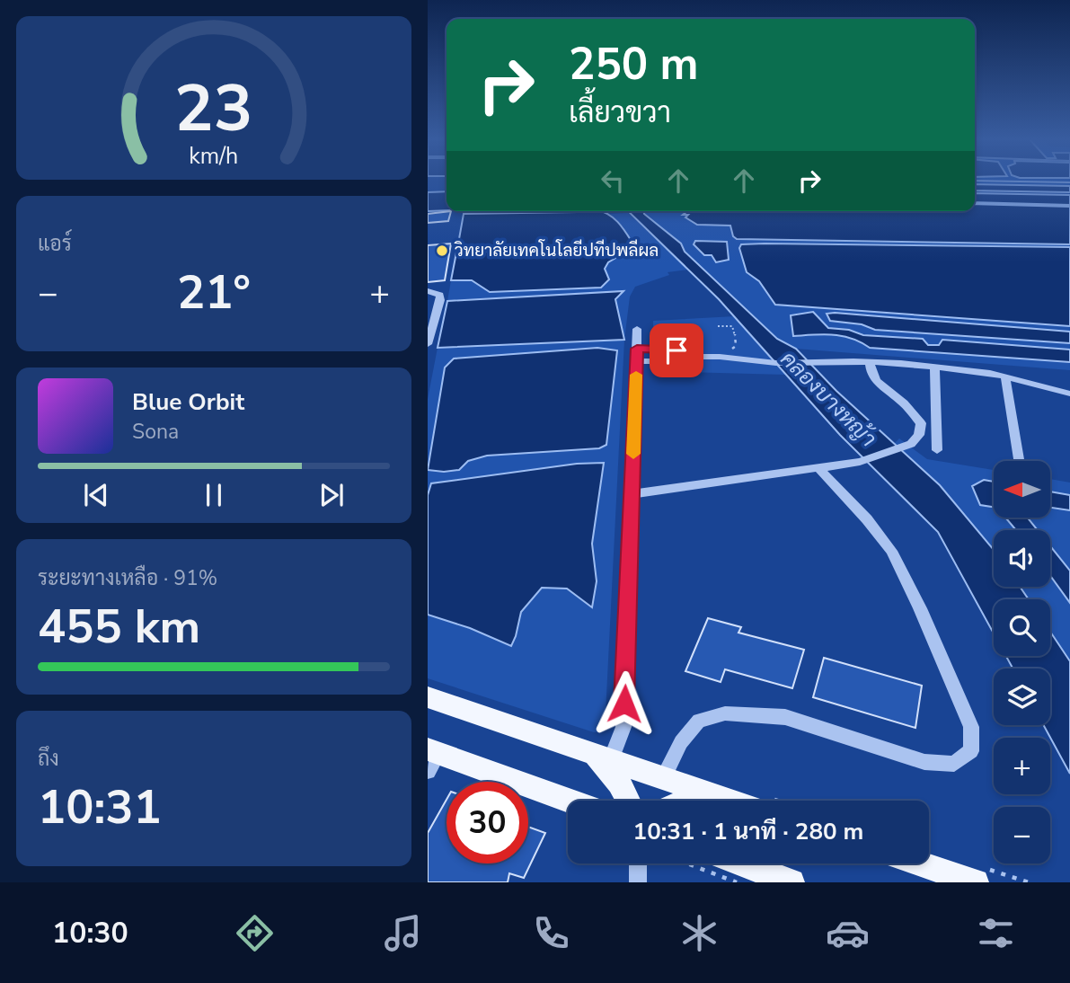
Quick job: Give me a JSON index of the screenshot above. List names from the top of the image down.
{
  "water": ["คลองบางหญ้า"],
  "places": ["วิทยาลัยเทคโนโลยีปทีปพลีผล"],
  "north": "left",
  "page": {
    "turn": ["250 m", "เลี้ยวขวา"],
    "tile": [
      "แอร์",
      ["ระยะทางเหลือ · 91%", "455 km"],
      ["ถึง", "10:31"]
    ],
    "heat": ["−", "21°", "+"],
    "song": ["Blue Orbit", "Sona"],
    "map_buttons": ["+", "−"],
    "limit": "30",
    "trip": "10:31 · 1 นาที · 280 m",
    "tabs": "10:30",
    "gauge": ["23", "km/h"]
  }
}
